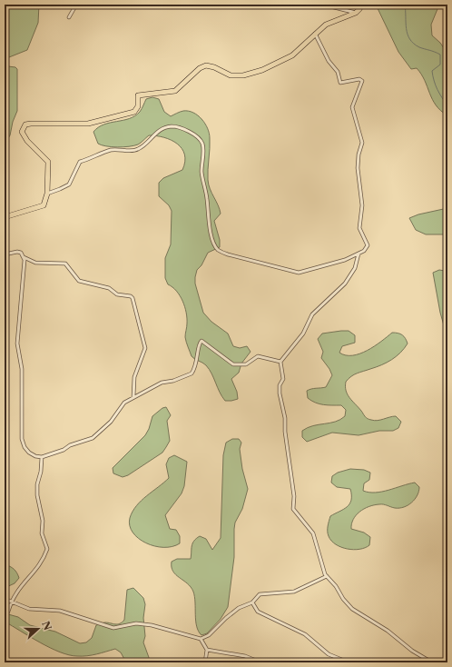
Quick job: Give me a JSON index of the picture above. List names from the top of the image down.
{
  "north": "right"
}
